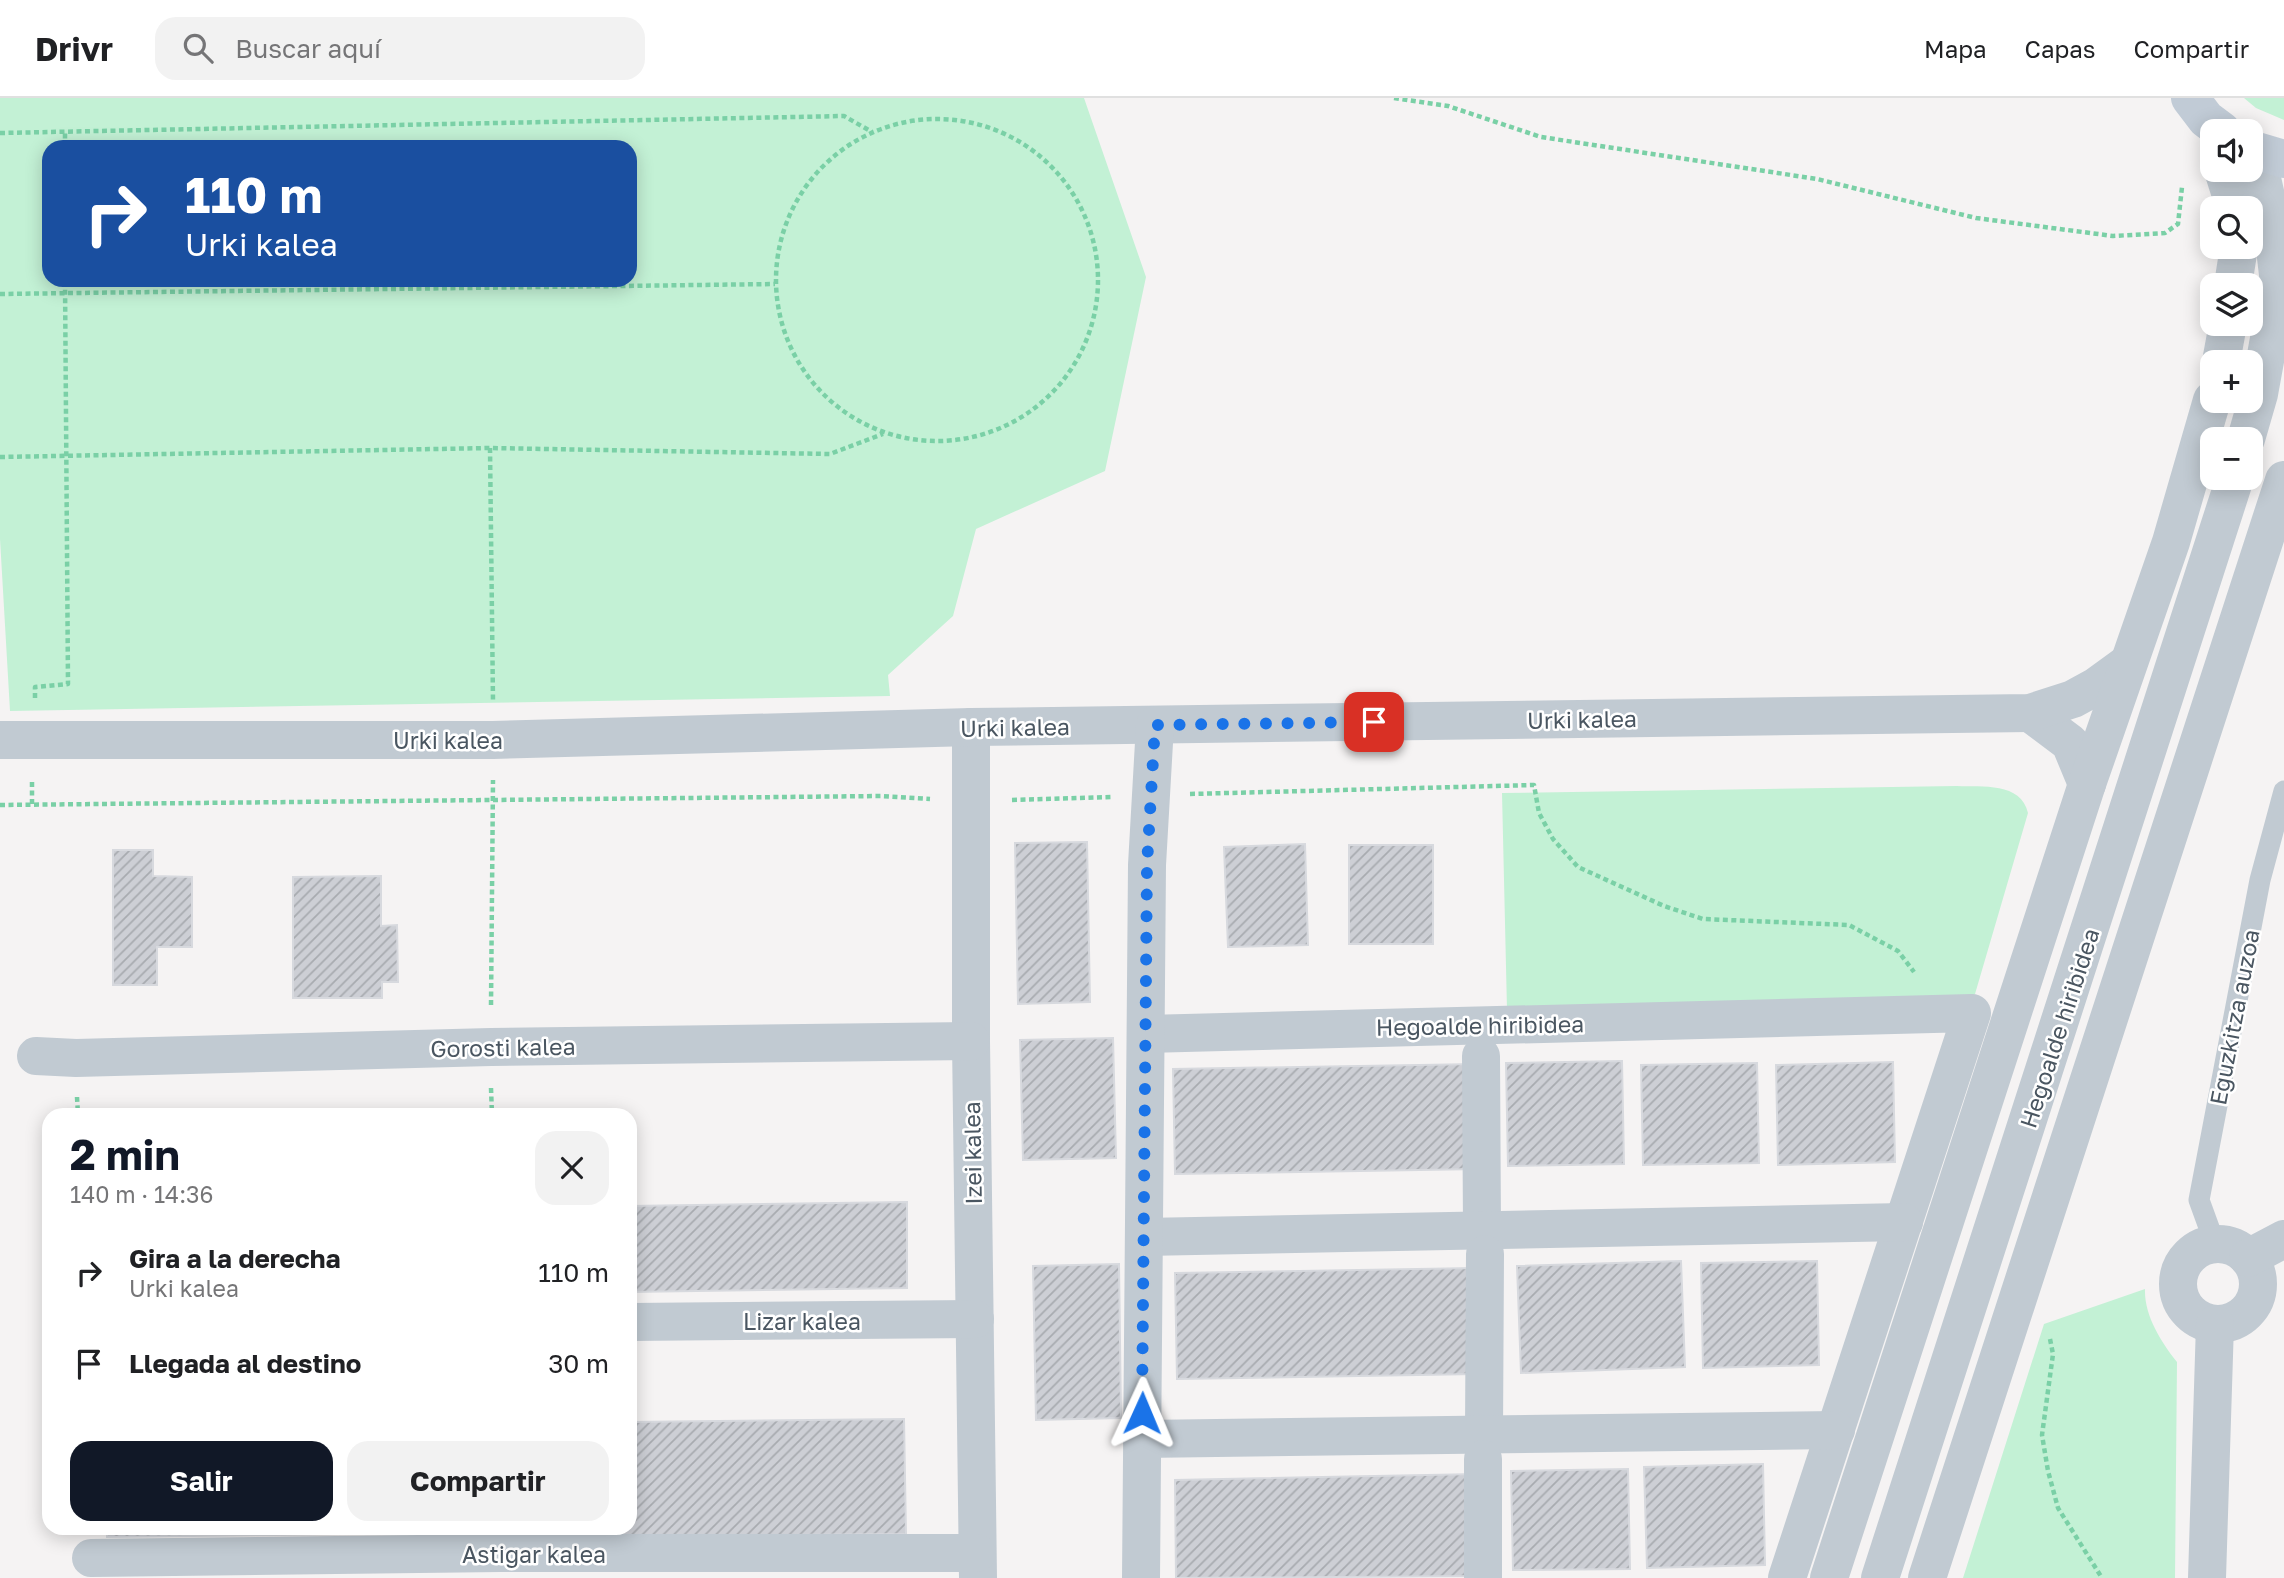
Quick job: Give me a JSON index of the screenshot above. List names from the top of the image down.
{
  "streets": {
    "street": [
      "Urki kalea",
      "Eguzkitza auzoa",
      "Hegoalde hiribidea",
      "Gorosti kalea",
      "Izei kalea",
      "Lizar kalea",
      "Astigar kalea"
    ]
  },
  "crossings": [
    ["Urki kalea", "Izei kalea"],
    ["Gorosti kalea", "Izei kalea"],
    ["Izei kalea", "Lizar kalea"],
    ["Izei kalea", "Astigar kalea"]
  ],
  "page": {
    "header": "Drivr",
    "search": "Buscar aquí",
    "nav": ["Mapa", "Capas", "Compartir"],
    "map_buttons": ["+", "−"],
    "turn": ["110 m", "Urki kalea"],
    "heading": ["2 min", "140 m · 14:36"],
    "list": [
      {
        "name": "Gira a la derecha",
        "note": "Urki kalea",
        "value": "110 m"
      },
      {
        "name": "Llegada al destino",
        "value": "30 m"
      }
    ],
    "buttons": ["Salir", "Compartir"]
  }
}
